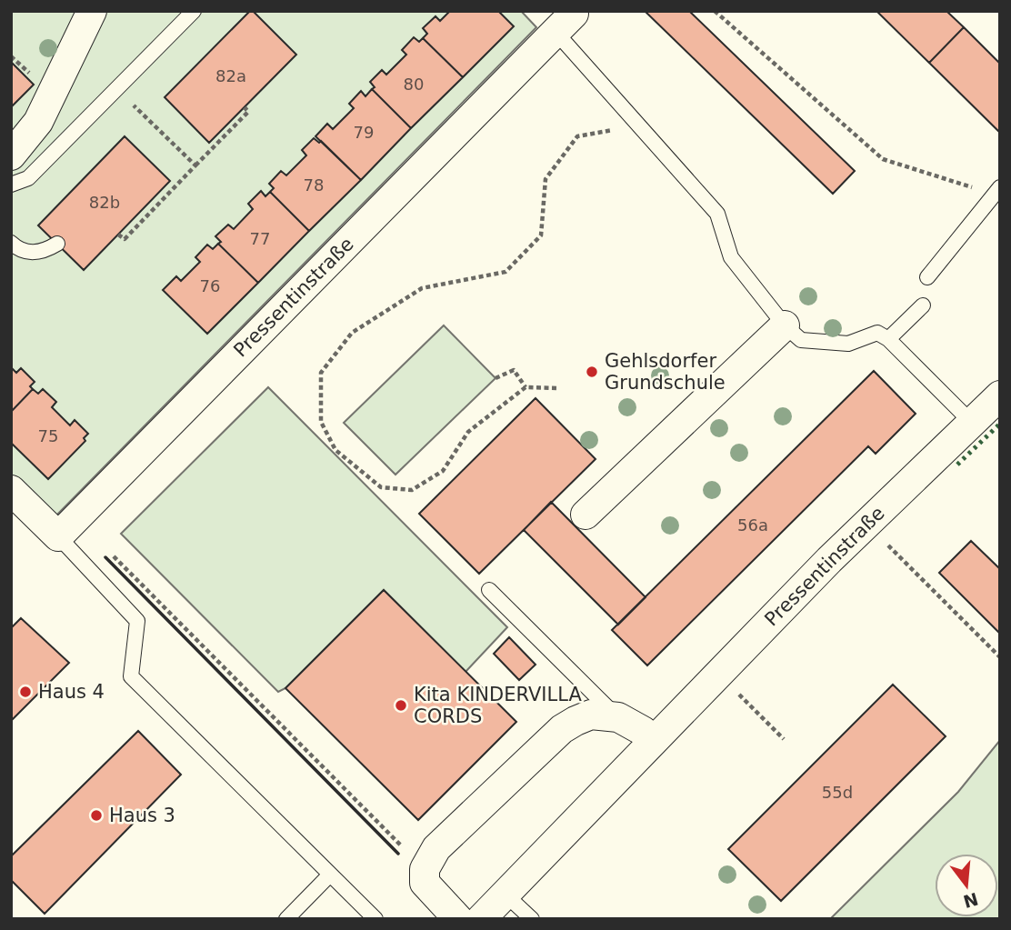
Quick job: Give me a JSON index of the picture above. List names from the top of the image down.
{
  "streets": {
    "street": ["Pressentinstraße"]
  },
  "places": [
    "Gehlsdorfer Grundschule",
    "Haus 4",
    "Kita KINDERVILLA CORDS",
    "Haus 3"
  ],
  "house_numbers": [
    "82a",
    "80",
    "79",
    "78",
    "82b",
    "77",
    "76",
    "75",
    "56a",
    "55d"
  ],
  "north": "bottom"
}
